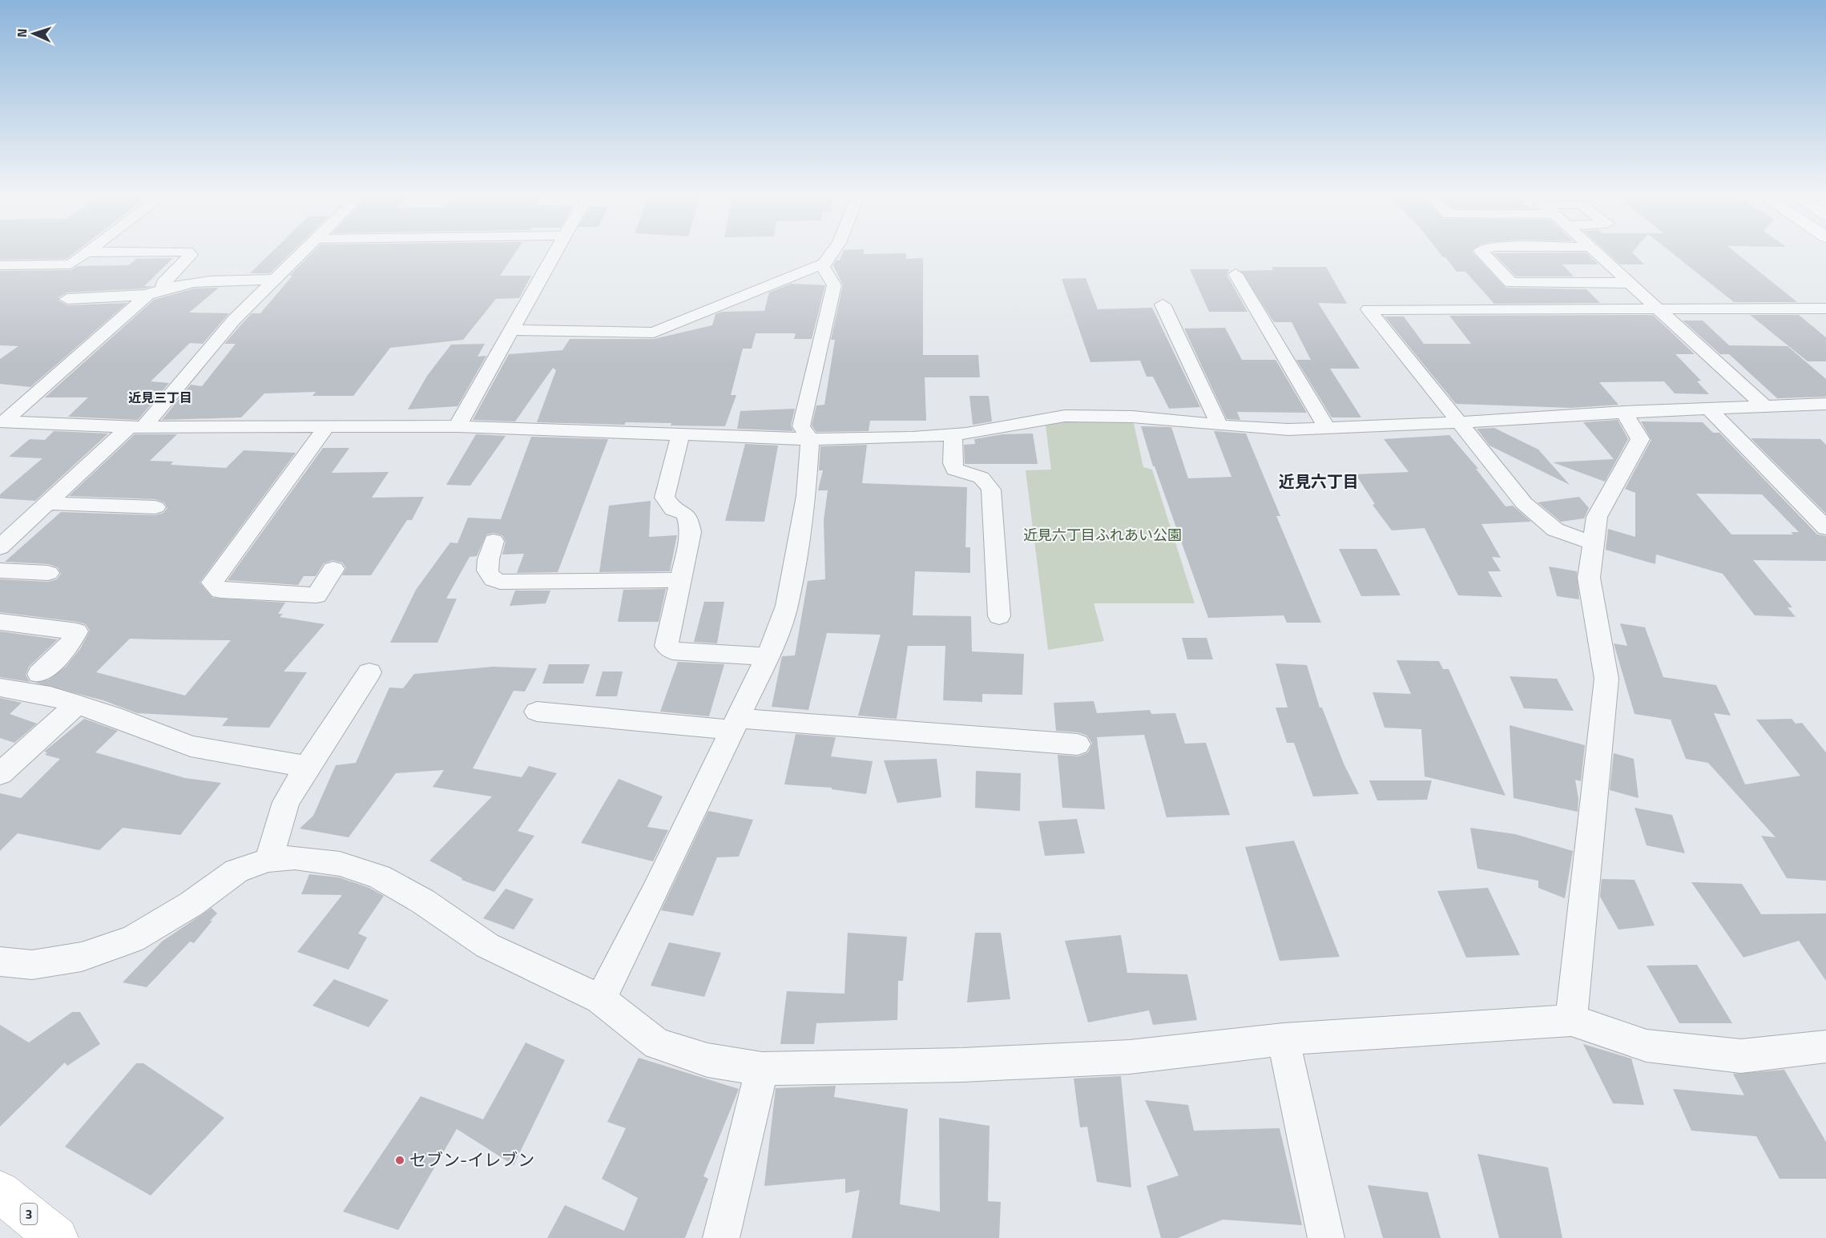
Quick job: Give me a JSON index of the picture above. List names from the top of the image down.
{
  "streets": {
    "highway": ["3"]
  },
  "districts": ["近見三丁目", "近見六丁目"],
  "parks": ["近見六丁目ふれあい公園"],
  "places": ["セブン-イレブン"],
  "north": "left"
}
